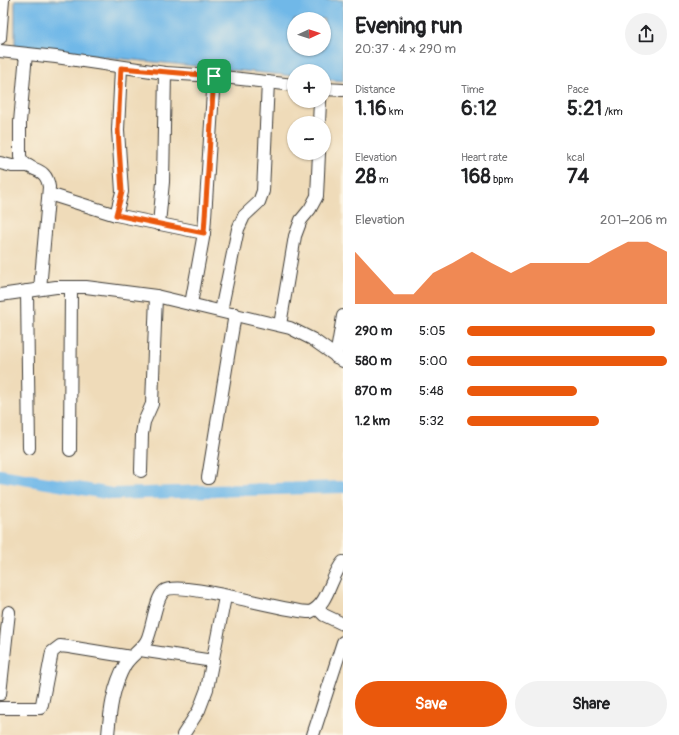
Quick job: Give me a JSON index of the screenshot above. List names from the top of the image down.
{
  "north": "right",
  "page": {
    "heading": ["Evening run", "20:37 · 4 × 290 m"],
    "map_buttons": ["+", "−"],
    "stats": [
      ["Distance", "1.16 km"],
      ["Time", "6:12"],
      ["Pace", "5:21 /km"],
      ["Elevation", "28 m"],
      ["Heart rate", "168 bpm"],
      ["kcal", "74"]
    ],
    "chart": ["Elevation", "201–206 m"],
    "list": [
      {
        "name": "290 m",
        "note": "5:05"
      },
      {
        "name": "580 m",
        "note": "5:00"
      },
      {
        "name": "870 m",
        "note": "5:48"
      },
      {
        "name": "1.2 km",
        "note": "5:32"
      }
    ],
    "buttons": ["Save", "Share"]
  }
}
